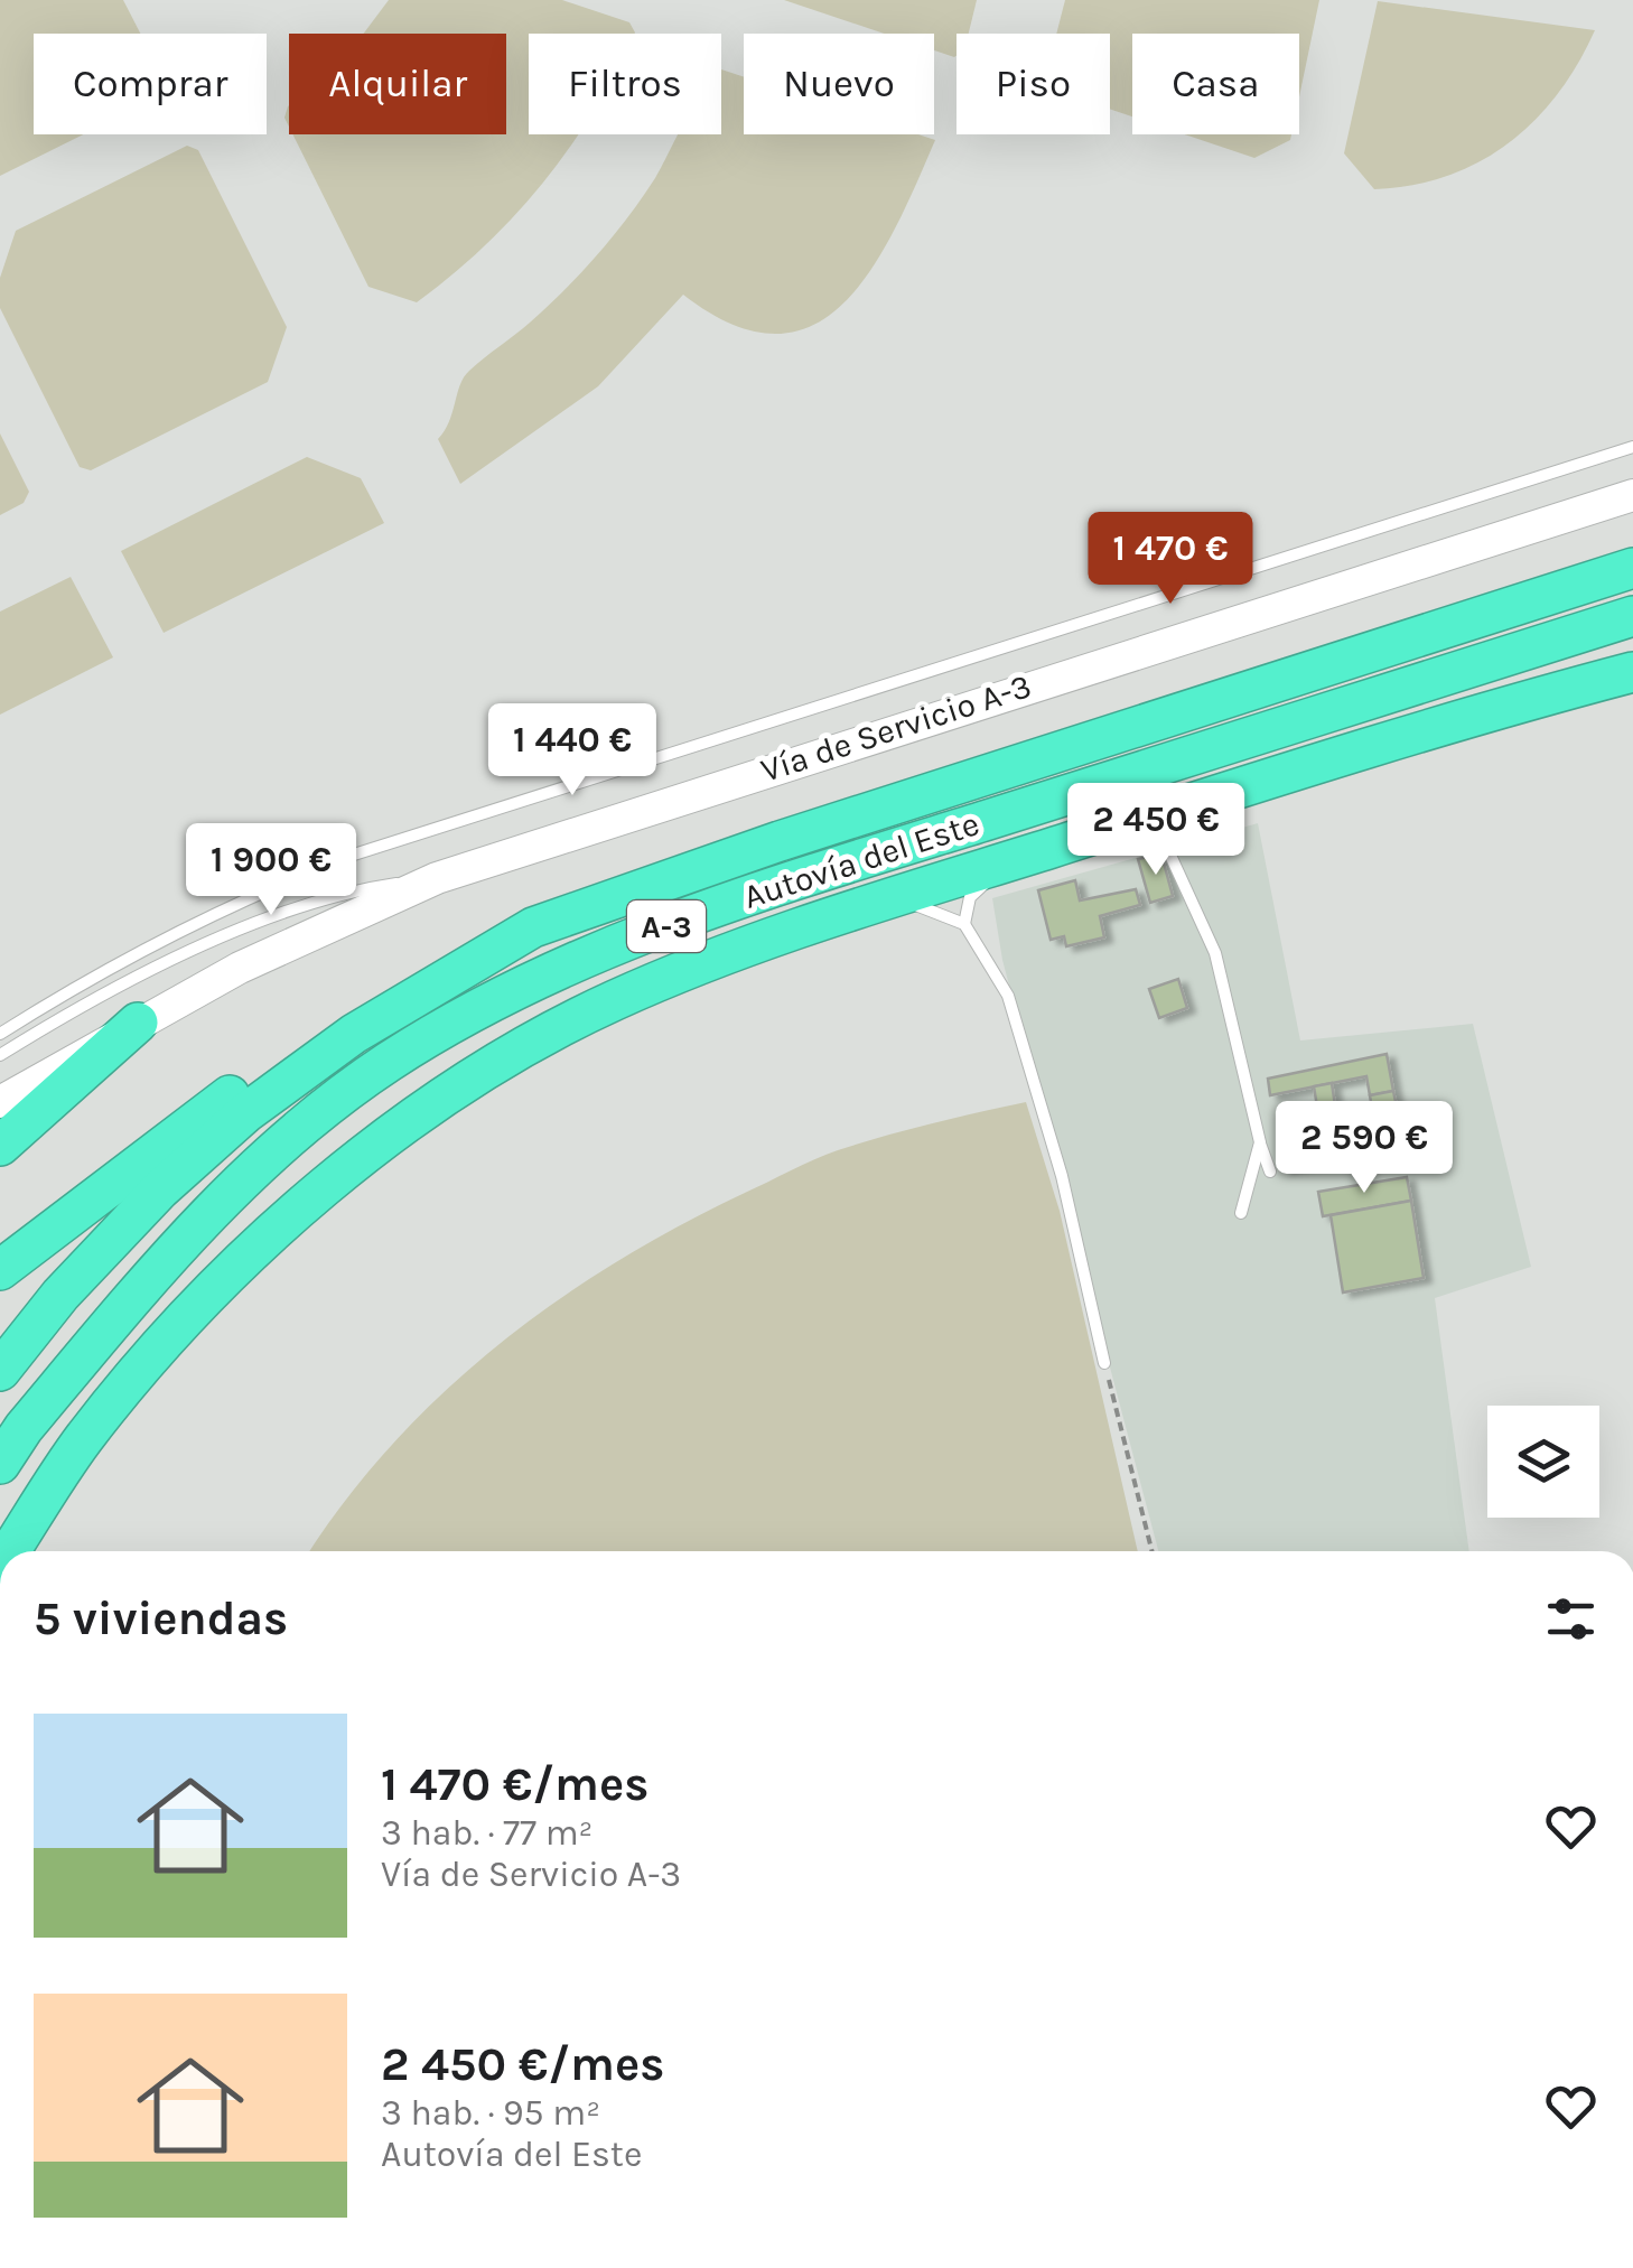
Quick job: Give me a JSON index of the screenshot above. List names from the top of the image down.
{
  "streets": {
    "highway": ["Autovía del Este", "A-3"],
    "main road": ["Vía de Servicio A-3"]
  },
  "page": {
    "chip": [
      "Comprar",
      "Alquilar",
      "Filtros",
      "Nuevo",
      "Piso",
      "Casa"
    ],
    "price": [
      "1 470 €",
      "1 440 €",
      "2 450 €",
      "1 900 €",
      "2 590 €"
    ],
    "heading": "5 viviendas",
    "list": [
      {
        "name": "1 470 €/mes",
        "note": "3 hab. · 77 m² · Vía de Servicio A-3"
      },
      {
        "name": "2 450 €/mes",
        "note": "3 hab. · 95 m² · Autovía del Este"
      }
    ]
  }
}
